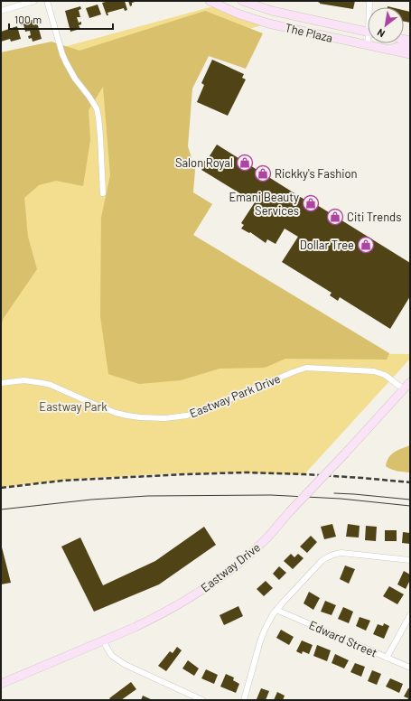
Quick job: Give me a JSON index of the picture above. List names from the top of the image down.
{
  "streets": {
    "main road": ["The Plaza", "Eastway Drive"],
    "street": ["Eastway Park Drive", "Edward Street"]
  },
  "crossings": [
    ["Eastway Park Drive", "Eastway Drive"]
  ],
  "parks": ["Eastway Park"],
  "places": {
    "shop": [
      "Salon Royal",
      "Rickky's Fashion",
      "Emani Beauty Services",
      "Citi Trends",
      "Dollar Tree"
    ]
  },
  "scale_bar": "100 m",
  "north": "bottom left"
}
